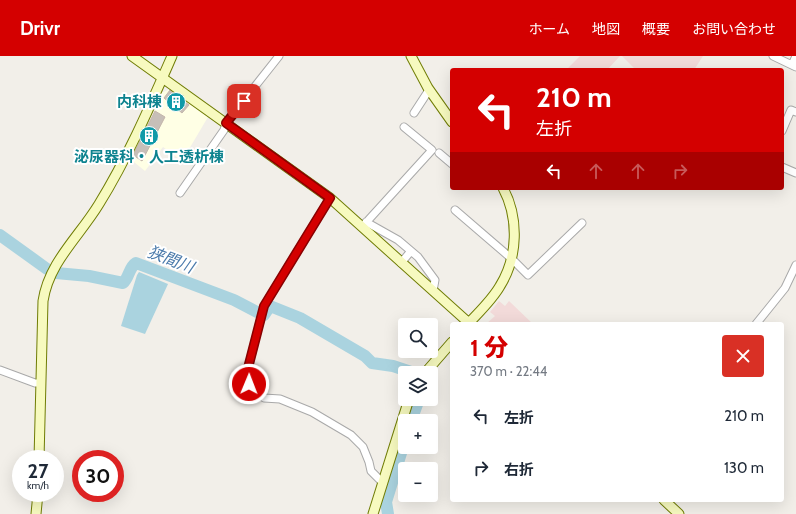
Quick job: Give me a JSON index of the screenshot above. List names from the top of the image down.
{
  "water": ["狭間川"],
  "places": {
    "building": ["内科棟", "泌尿器科・人工透析棟"]
  },
  "page": {
    "header": "Drivr",
    "nav": [
      "ホーム",
      "地図",
      "概要",
      "お問い合わせ"
    ],
    "turn": ["210 m", "左折"],
    "map_buttons": ["+", "−"],
    "heading": ["1 分", "370 m · 22:44"],
    "list": [
      {
        "name": "左折",
        "value": "210 m"
      },
      {
        "name": "右折",
        "value": "130 m"
      }
    ],
    "speed": "27 km/h",
    "limit": "30"
  }
}
